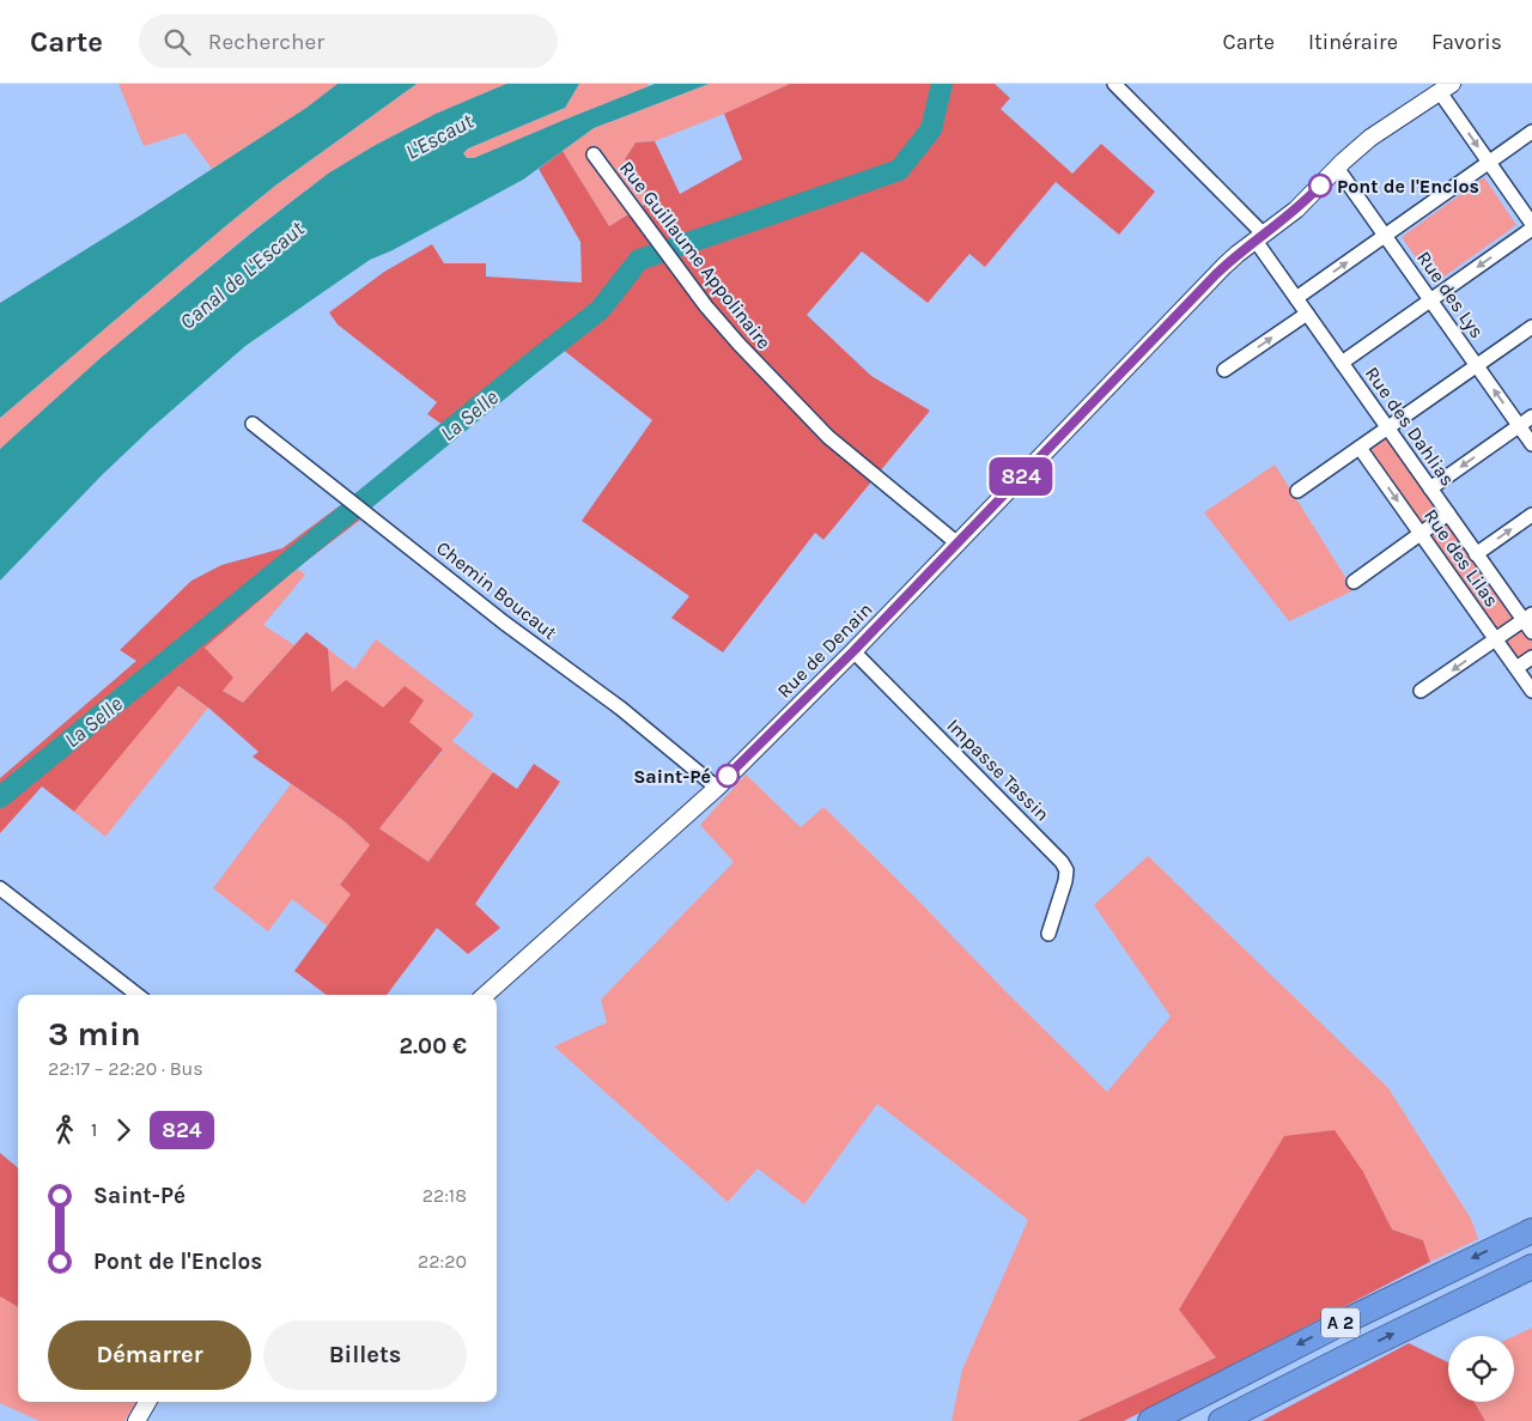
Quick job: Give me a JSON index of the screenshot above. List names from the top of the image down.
{
  "streets": {
    "highway": ["A 2"],
    "street": [
      "Rue Guillaume Appolinaire",
      "Rue des Lys",
      "Rue des Dahlias",
      "Rue des Lilas",
      "Chemin Boucaut",
      "Rue de Denain",
      "Impasse Tassin"
    ]
  },
  "crossings": [
    ["Rue Guillaume Appolinaire", "Rue de Denain"],
    ["Rue des Lys", "Rue de Denain"],
    ["Rue des Dahlias", "Rue de Denain"],
    ["Chemin Boucaut", "Rue de Denain"],
    ["Rue de Denain", "Impasse Tassin"]
  ],
  "one_way": ["Rue des Lilas"],
  "water": ["L'Escaut", "Canal de L'Escaut", "La Selle"],
  "places": ["Pont de l'Enclos", "Saint-Pé"],
  "lines": ["bus line 824"],
  "page": {
    "header": "Carte",
    "search": "Rechercher",
    "nav": ["Carte", "Itinéraire", "Favoris"],
    "on_map": "824",
    "heading": ["3 min", "22:17 – 22:20 · Bus", "2.00 €"],
    "legs": ["1", "824"],
    "list": [
      {
        "name": "Saint-Pé",
        "value": "22:18"
      },
      {
        "name": "Pont de l'Enclos",
        "value": "22:20"
      }
    ],
    "buttons": ["Démarrer", "Billets"]
  }
}
